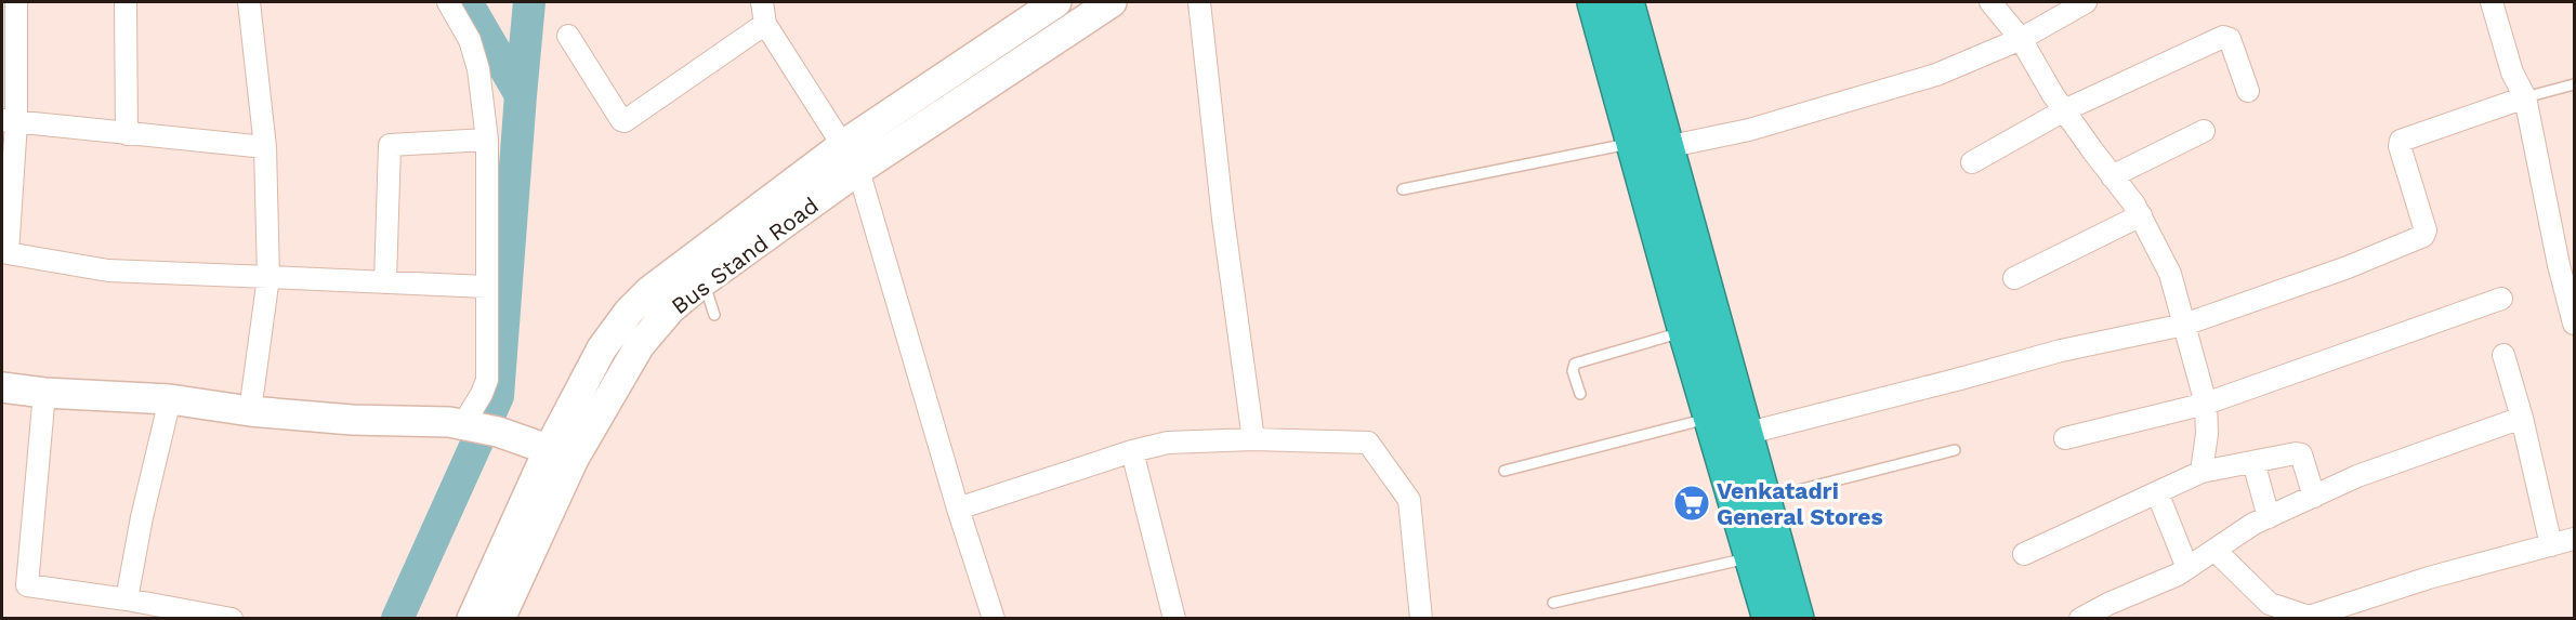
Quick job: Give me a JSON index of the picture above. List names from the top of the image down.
{
  "streets": {
    "street": ["Bus Stand Road"]
  },
  "places": {
    "supermarket": ["Venkatadri General Stores"]
  }
}
